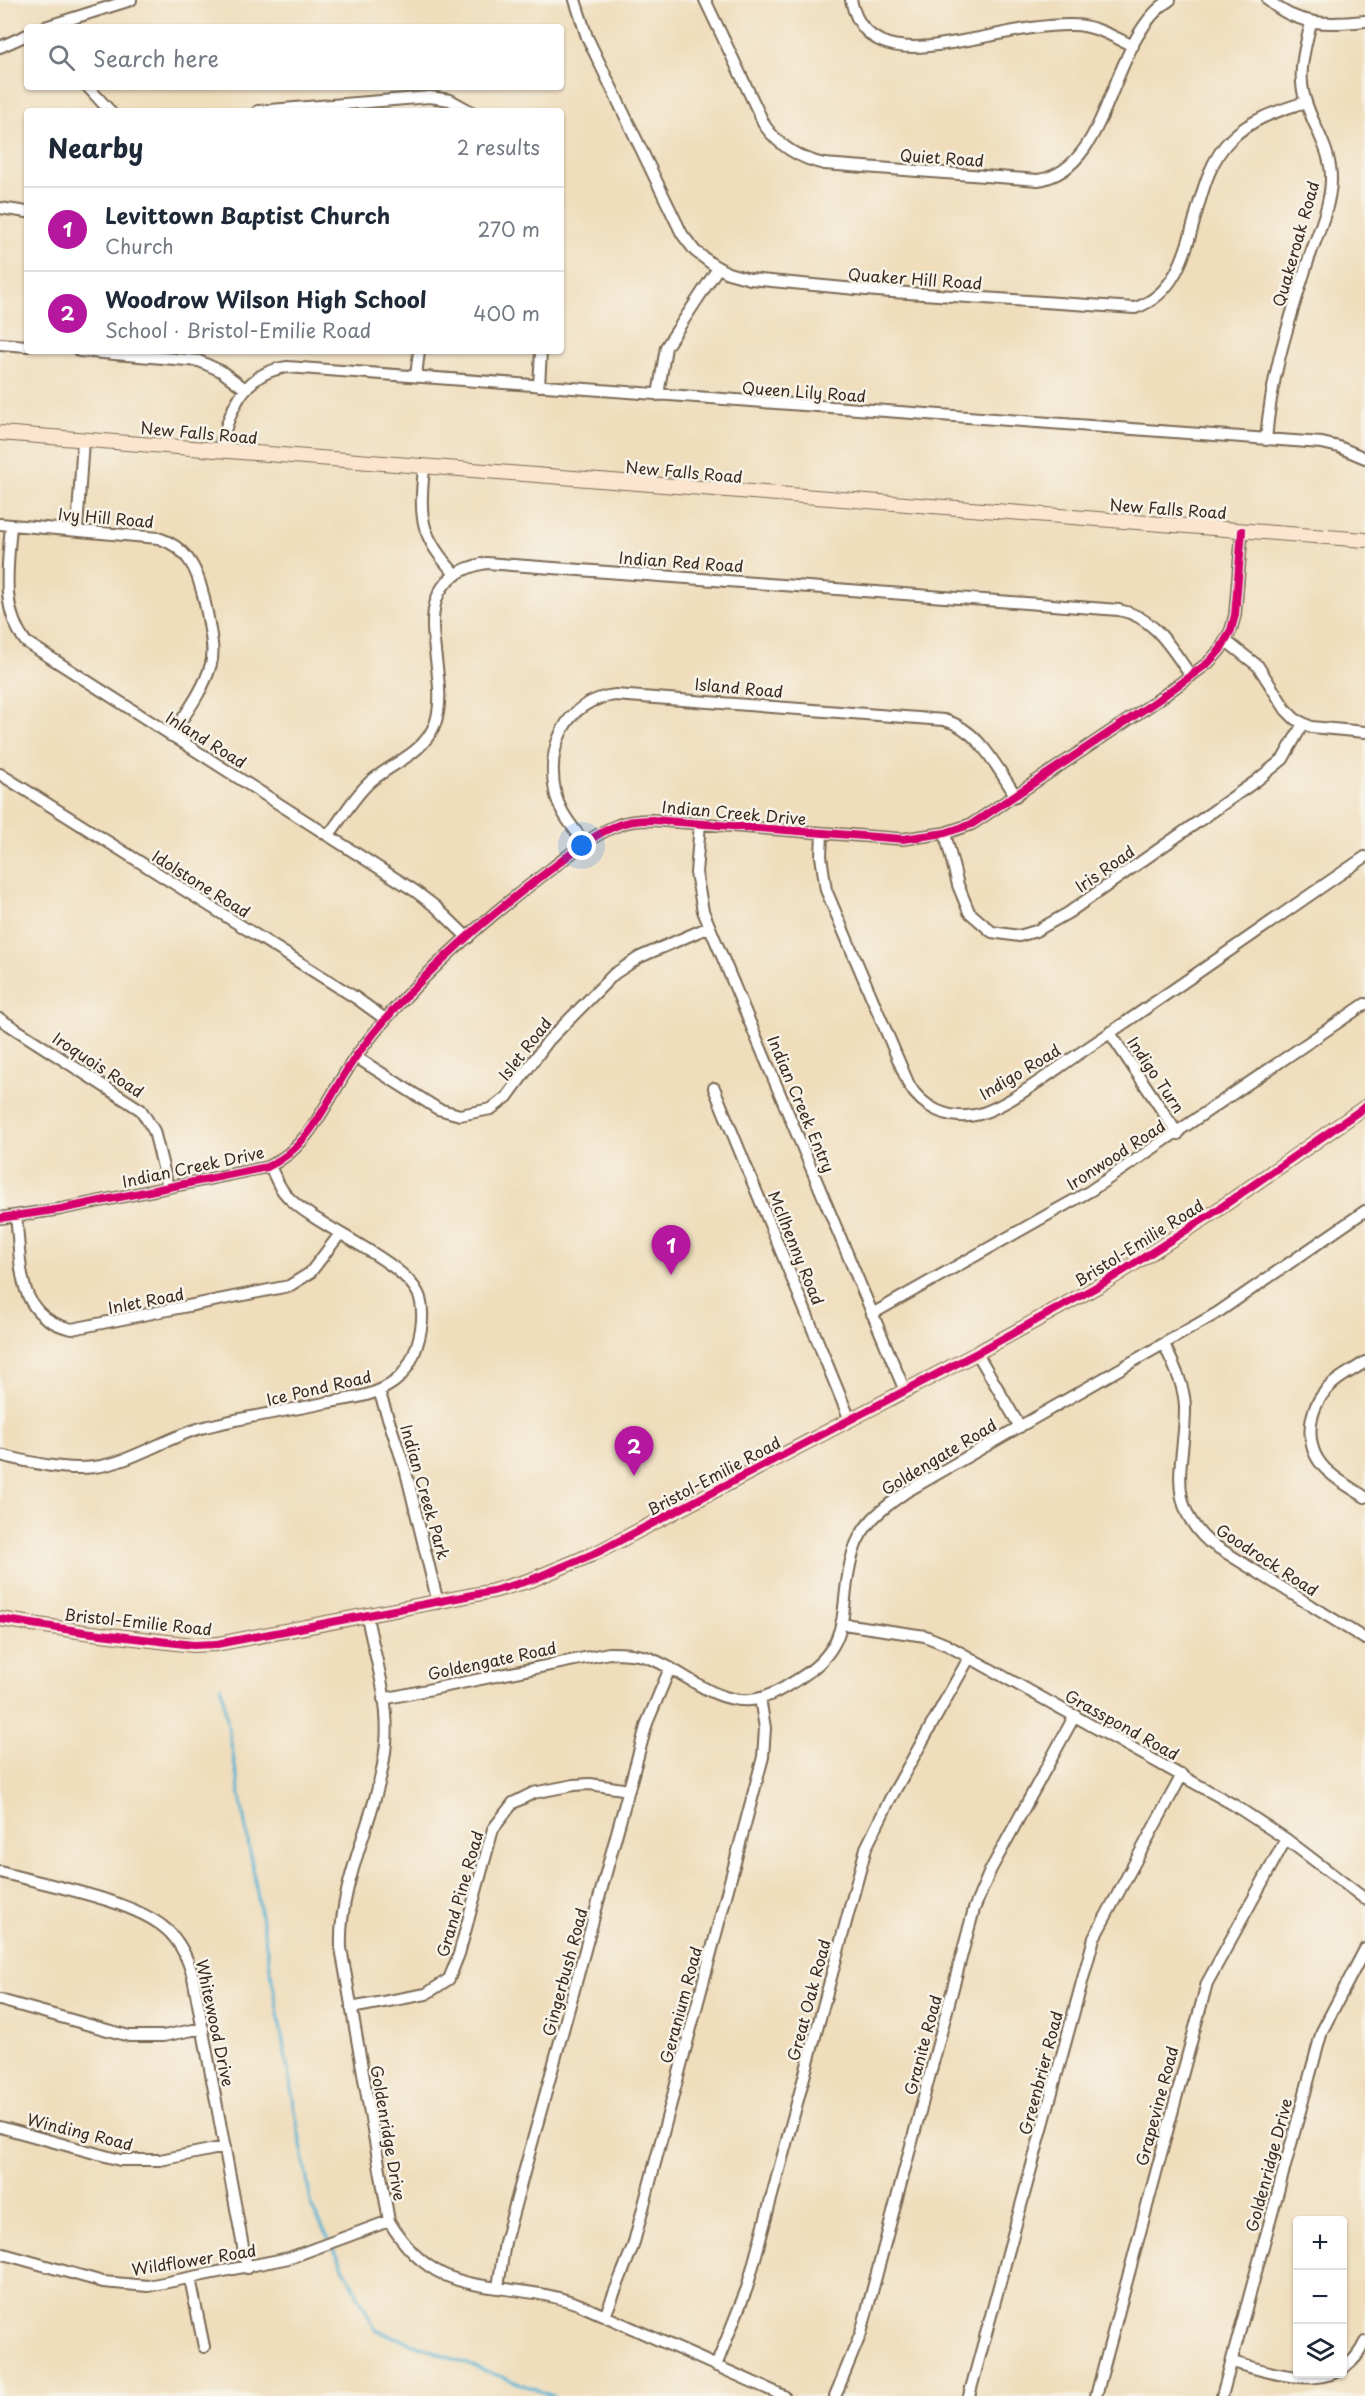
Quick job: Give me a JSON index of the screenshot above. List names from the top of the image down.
{
  "streets": {
    "street": [
      "Quiet Road",
      "Quakeroak Road",
      "Quaker Hill Road",
      "Queen Lily Road",
      "New Falls Road",
      "Ivy Hill Road",
      "Indian Red Road",
      "Island Road",
      "Inland Road",
      "Indian Creek Drive",
      "Iris Road",
      "Idolstone Road",
      "Islet Road",
      "Iroquois Road",
      "Indigo Road",
      "Indigo Turn",
      "Indian Creek Entry",
      "Ironwood Road",
      "Bristol-Emilie Road",
      "McIlhenny Road",
      "Inlet Road",
      "Ice Pond Road",
      "Goldengate Road",
      "Indian Creek Park",
      "Goodrock Road",
      "Grasspond Road",
      "Grand Pine Road",
      "Gingerbush Road",
      "Great Oak Road",
      "Geranium Road",
      "Whitewood Drive",
      "Granite Road",
      "Greenbrier Road",
      "Grapevine Road",
      "Winding Road",
      "Goldenridge Drive",
      "Wildflower Road"
    ]
  },
  "crossings": [
    ["Quakeroak Road", "Quaker Hill Road"],
    ["Quakeroak Road", "Queen Lily Road"],
    ["New Falls Road", "Indian Creek Drive"],
    ["Ivy Hill Road", "Inland Road"],
    ["Indian Red Road", "Indian Creek Drive"],
    ["Island Road", "Indian Creek Drive"],
    ["Inland Road", "Indian Creek Drive"],
    ["Indian Creek Drive", "Iris Road"],
    ["Indian Creek Drive", "Idolstone Road"],
    ["Indian Creek Drive", "Islet Road"],
    ["Indian Creek Drive", "Iroquois Road"],
    ["Indian Creek Drive", "Indigo Road"],
    ["Indian Creek Drive", "Indian Creek Entry"],
    ["Indian Creek Drive", "Inlet Road"],
    ["Indian Creek Drive", "Ice Pond Road"],
    ["Islet Road", "Indian Creek Entry"],
    ["Indigo Road", "Indigo Turn"],
    ["Indigo Turn", "Ironwood Road"],
    ["Indian Creek Entry", "Ironwood Road"],
    ["Indian Creek Entry", "Bristol-Emilie Road"],
    ["Bristol-Emilie Road", "McIlhenny Road"],
    ["Bristol-Emilie Road", "Indian Creek Park"],
    ["Bristol-Emilie Road", "Goldenridge Drive"],
    ["Inlet Road", "Ice Pond Road"],
    ["Ice Pond Road", "Indian Creek Park"],
    ["Goldengate Road", "Goodrock Road"],
    ["Goldengate Road", "Grasspond Road"],
    ["Goldengate Road", "Gingerbush Road"],
    ["Goldengate Road", "Geranium Road"],
    ["Goldengate Road", "Goldenridge Drive"],
    ["Grasspond Road", "Great Oak Road"],
    ["Grasspond Road", "Granite Road"],
    ["Grasspond Road", "Greenbrier Road"],
    ["Grasspond Road", "Grapevine Road"],
    ["Grand Pine Road", "Gingerbush Road"],
    ["Grand Pine Road", "Goldenridge Drive"],
    ["Gingerbush Road", "Goldenridge Drive"],
    ["Great Oak Road", "Goldenridge Drive"],
    ["Geranium Road", "Goldenridge Drive"],
    ["Whitewood Drive", "Winding Road"],
    ["Whitewood Drive", "Wildflower Road"],
    ["Goldenridge Drive", "Wildflower Road"]
  ],
  "page": {
    "search": "Search here",
    "heading": ["Nearby", "2 results"],
    "list": [
      {
        "mark": "1",
        "name": "Levittown Baptist Church",
        "note": "Church",
        "value": "270 m"
      },
      {
        "mark": "2",
        "name": "Woodrow Wilson High School",
        "note": "School · Bristol-Emilie Road",
        "value": "400 m"
      }
    ],
    "pins": ["1", "2"],
    "map_buttons": ["+", "−"]
  }
}
